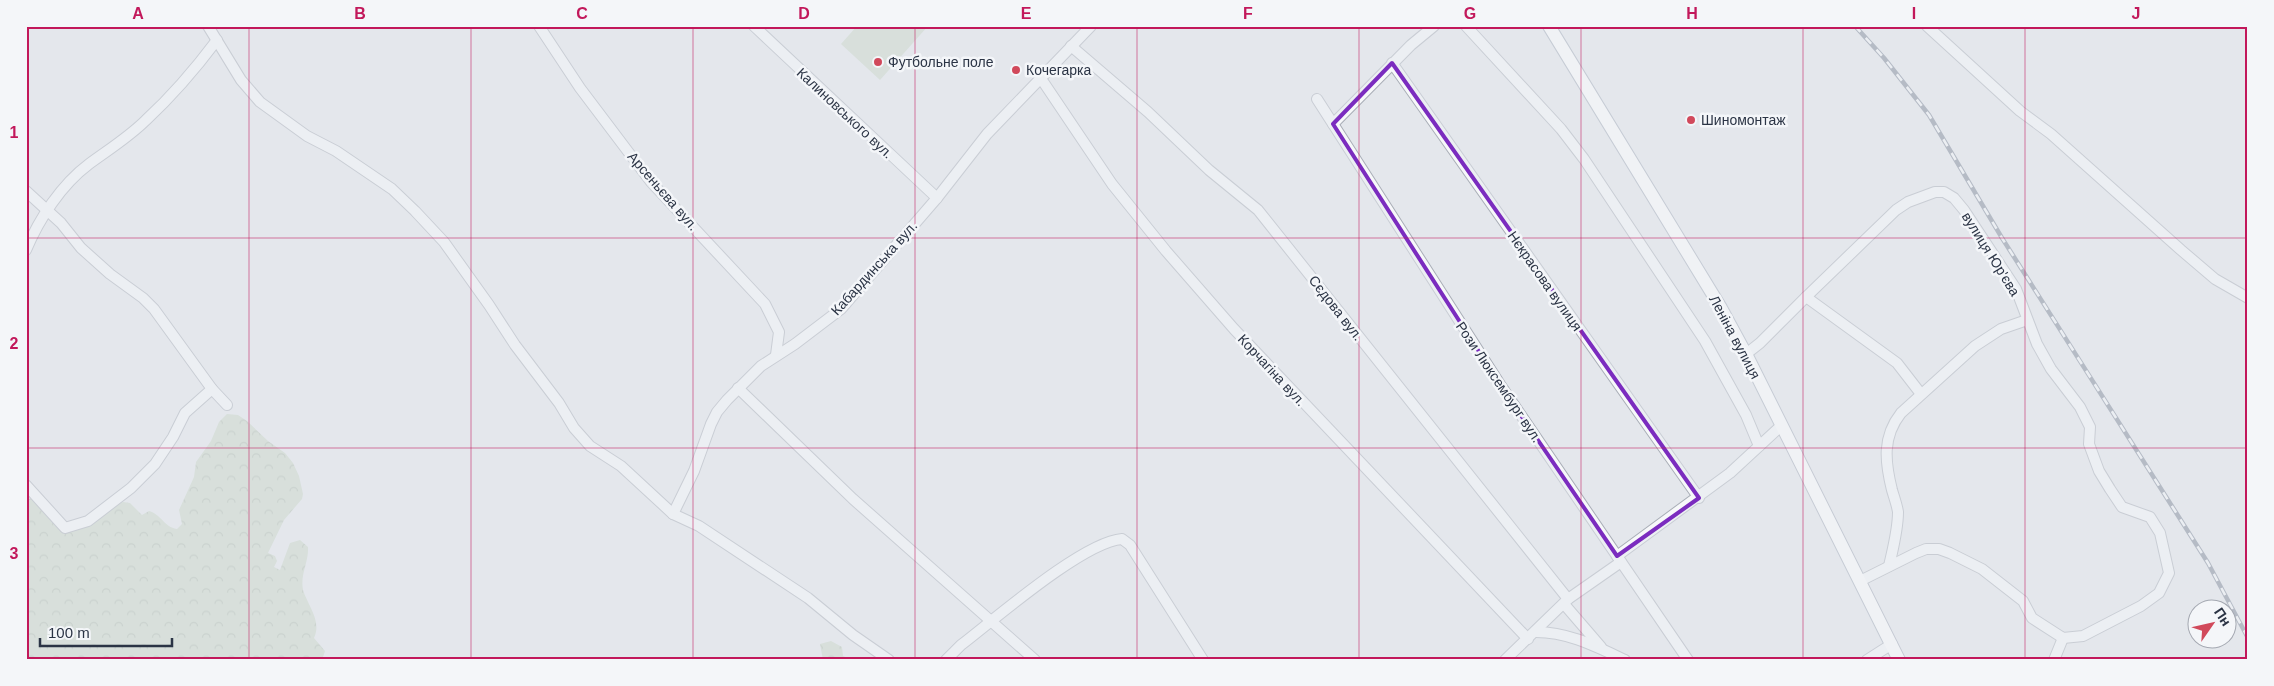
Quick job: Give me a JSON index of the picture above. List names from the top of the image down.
{
  "streets": {
    "main road": ["Леніна вулиця"],
    "street": [
      "Калиновського вул.",
      "Арсеньєва вул.",
      "вулиця Юр'єва",
      "Кабардинська вул.",
      "Нєкрасова вулиця",
      "Сєдова вул.",
      "Корчагіна вул.",
      "Рози Люксембург вул."
    ]
  },
  "crossings": [
    ["Калиновського вул.", "Кабардинська вул."],
    ["Арсеньєва вул.", "Кабардинська вул."],
    ["Кабардинська вул.", "Сєдова вул."],
    ["Кабардинська вул.", "Корчагіна вул."]
  ],
  "places": ["Футбольне поле", "Кочегарка", "Шиномонтаж"],
  "scale_bar": "100 m",
  "north": "top right",
  "grid": {
    "columns": [
      "A",
      "B",
      "C",
      "D",
      "E",
      "F",
      "G",
      "H",
      "I",
      "J"
    ],
    "rows": ["1", "2", "3"]
  }
}
